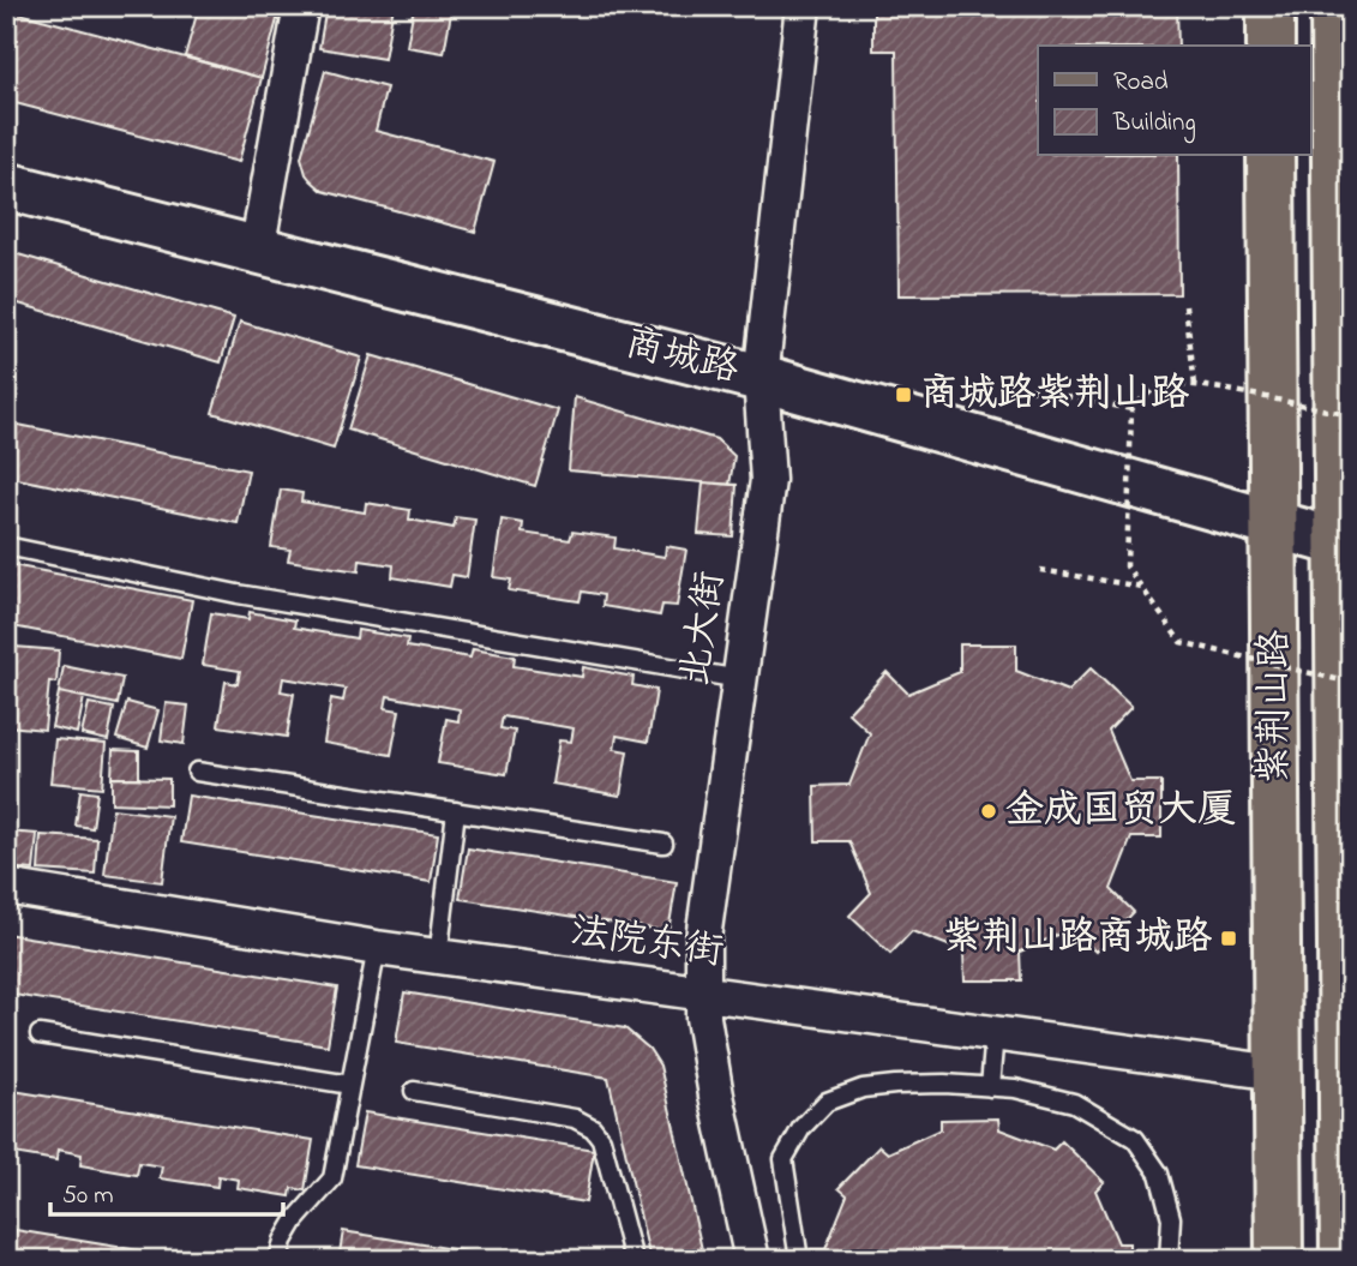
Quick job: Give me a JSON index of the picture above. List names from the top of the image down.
{
  "streets": {
    "main road": ["紫荆山路"],
    "street": ["商城路", "北大街", "法院东街"]
  },
  "crossings": [
    ["商城路", "北大街"],
    ["商城路", "紫荆山路"],
    ["北大街", "法院东街"],
    ["紫荆山路", "法院东街"]
  ],
  "places": {
    "transit": ["商城路紫荆山路", "紫荆山路商城路"],
    "other": ["金成国贸大厦"]
  },
  "legend": ["Road", "Building"],
  "scale_bar": "50 m"
}
